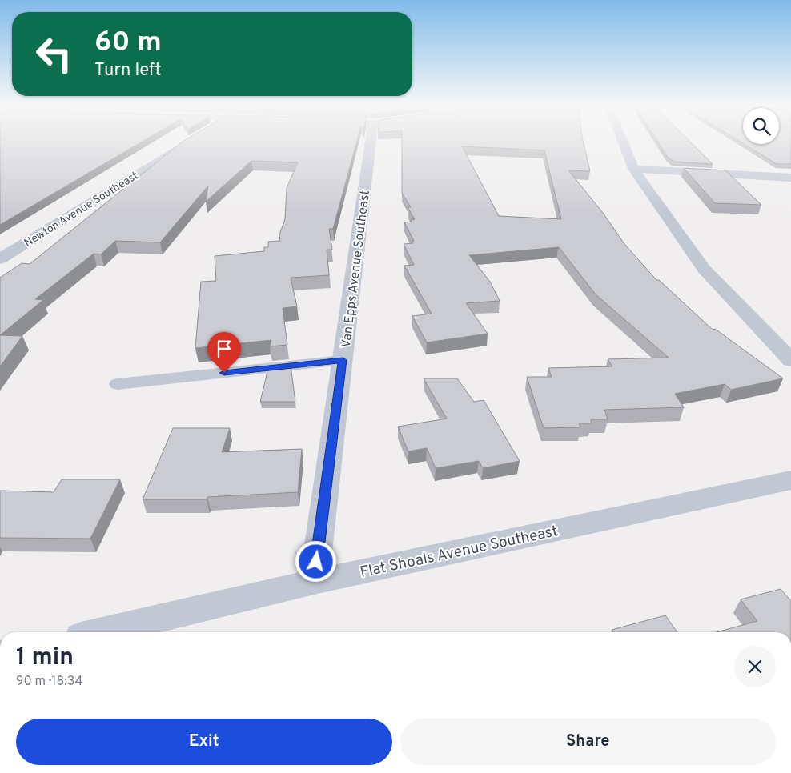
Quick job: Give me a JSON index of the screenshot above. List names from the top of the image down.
{
  "streets": {
    "street": ["Newton Avenue Southeast", "Van Epps Avenue Southeast", "Flat Shoals Avenue Southeast"]
  },
  "crossings": [
    ["Van Epps Avenue Southeast", "Flat Shoals Avenue Southeast"]
  ],
  "page": {
    "turn": ["60 m", "Turn left"],
    "heading": ["1 min", "90 m · 18:34"],
    "buttons": ["Exit", "Share"]
  }
}
